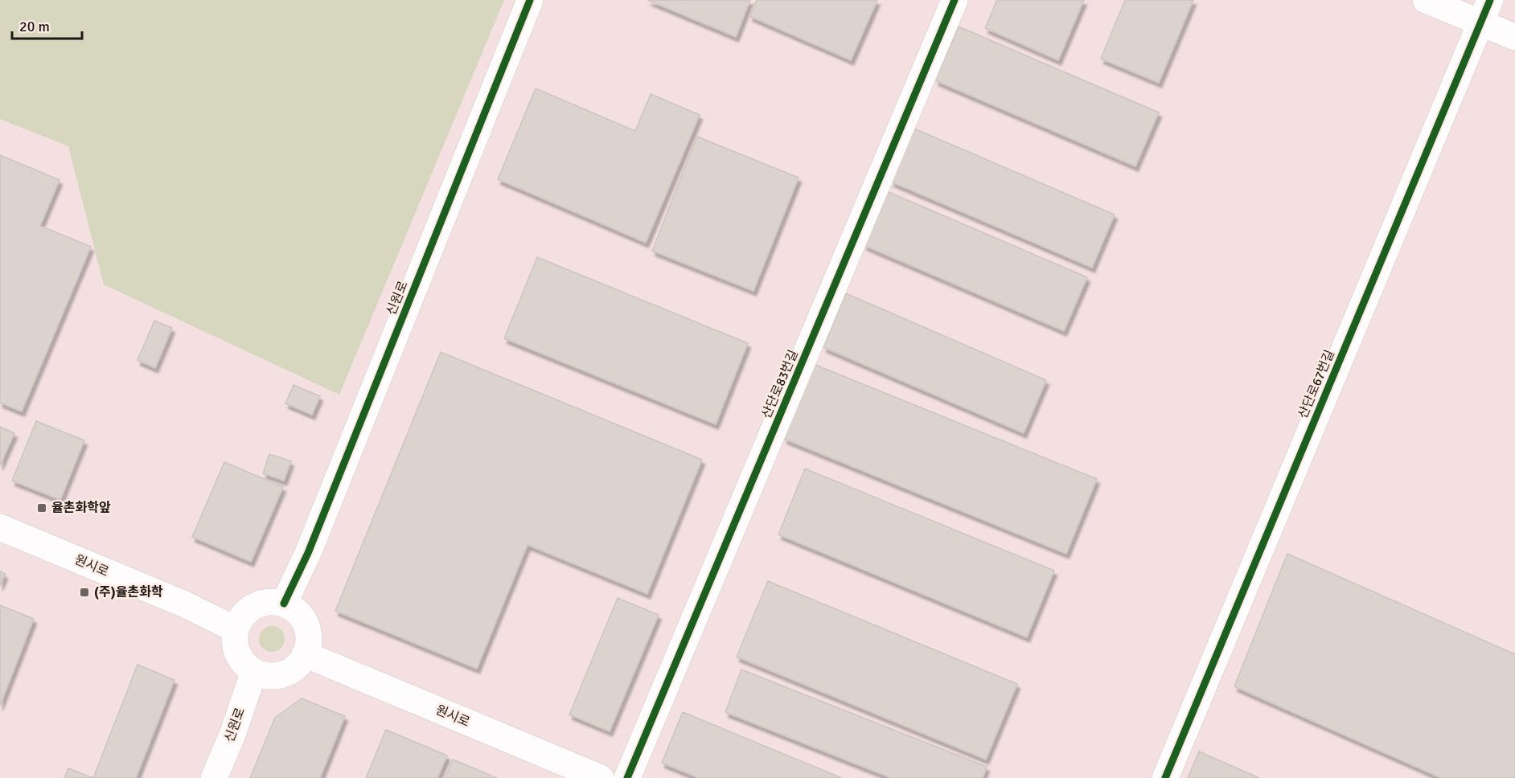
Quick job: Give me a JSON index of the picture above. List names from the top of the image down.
{
  "streets": {
    "street": [
      "신원로",
      "산단로83번길",
      "산단로67번길",
      "원시로"
    ]
  },
  "crossings": [
    ["신원로", "원시로"]
  ],
  "places": {
    "transit": ["율촌화학앞", "(주)율촌화학"]
  },
  "scale_bar": "20 m"
}
